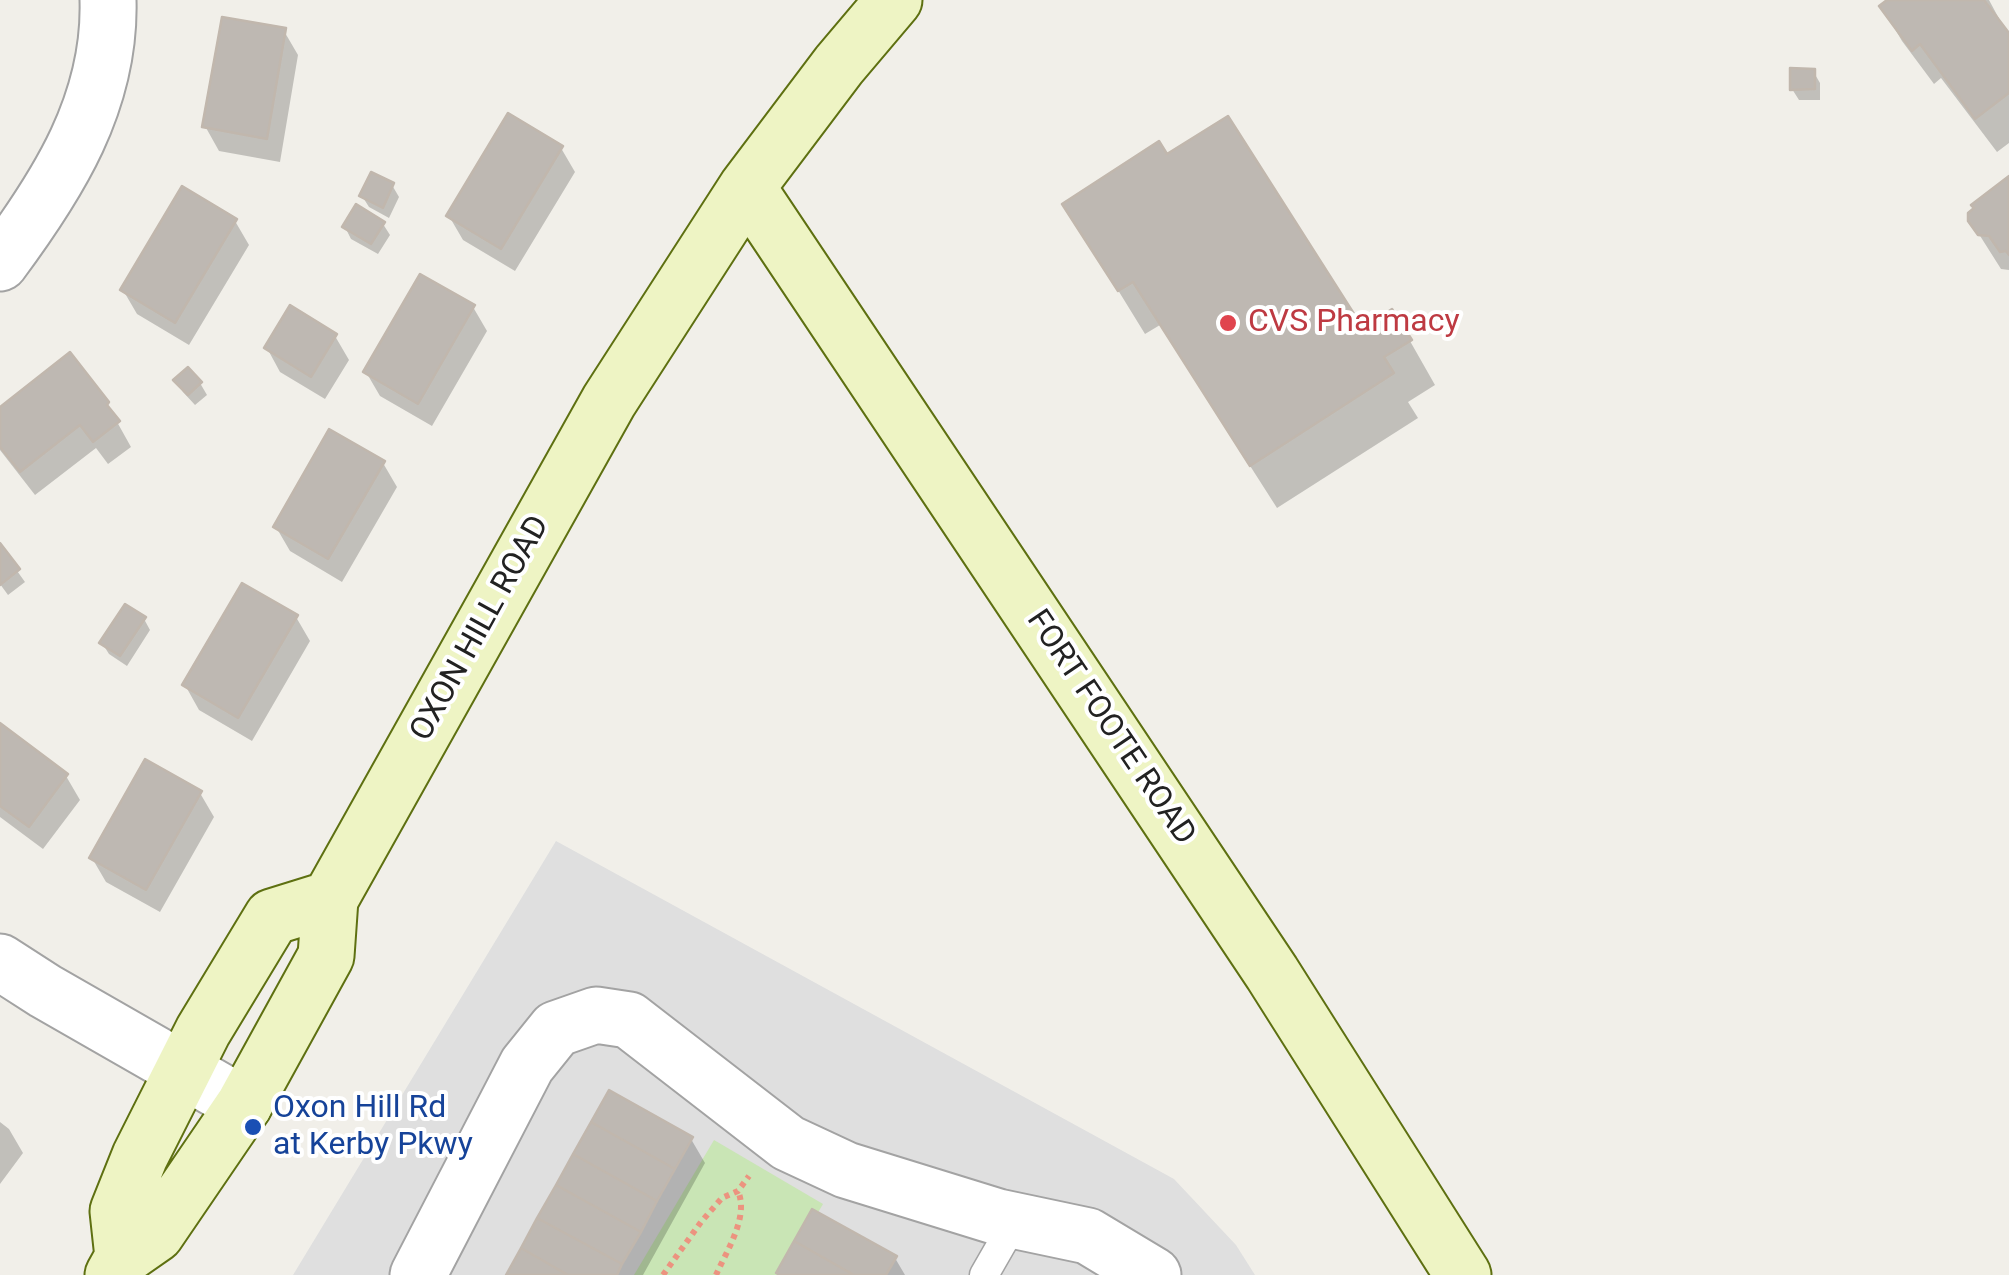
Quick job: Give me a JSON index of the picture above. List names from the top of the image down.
{
  "streets": {
    "main road": ["OXON HILL ROAD", "FORT FOOTE ROAD"]
  },
  "crossings": [
    ["OXON HILL ROAD", "FORT FOOTE ROAD"]
  ],
  "places": ["CVS Pharmacy", "Oxon Hill Rd at Kerby Pkwy"]
}
